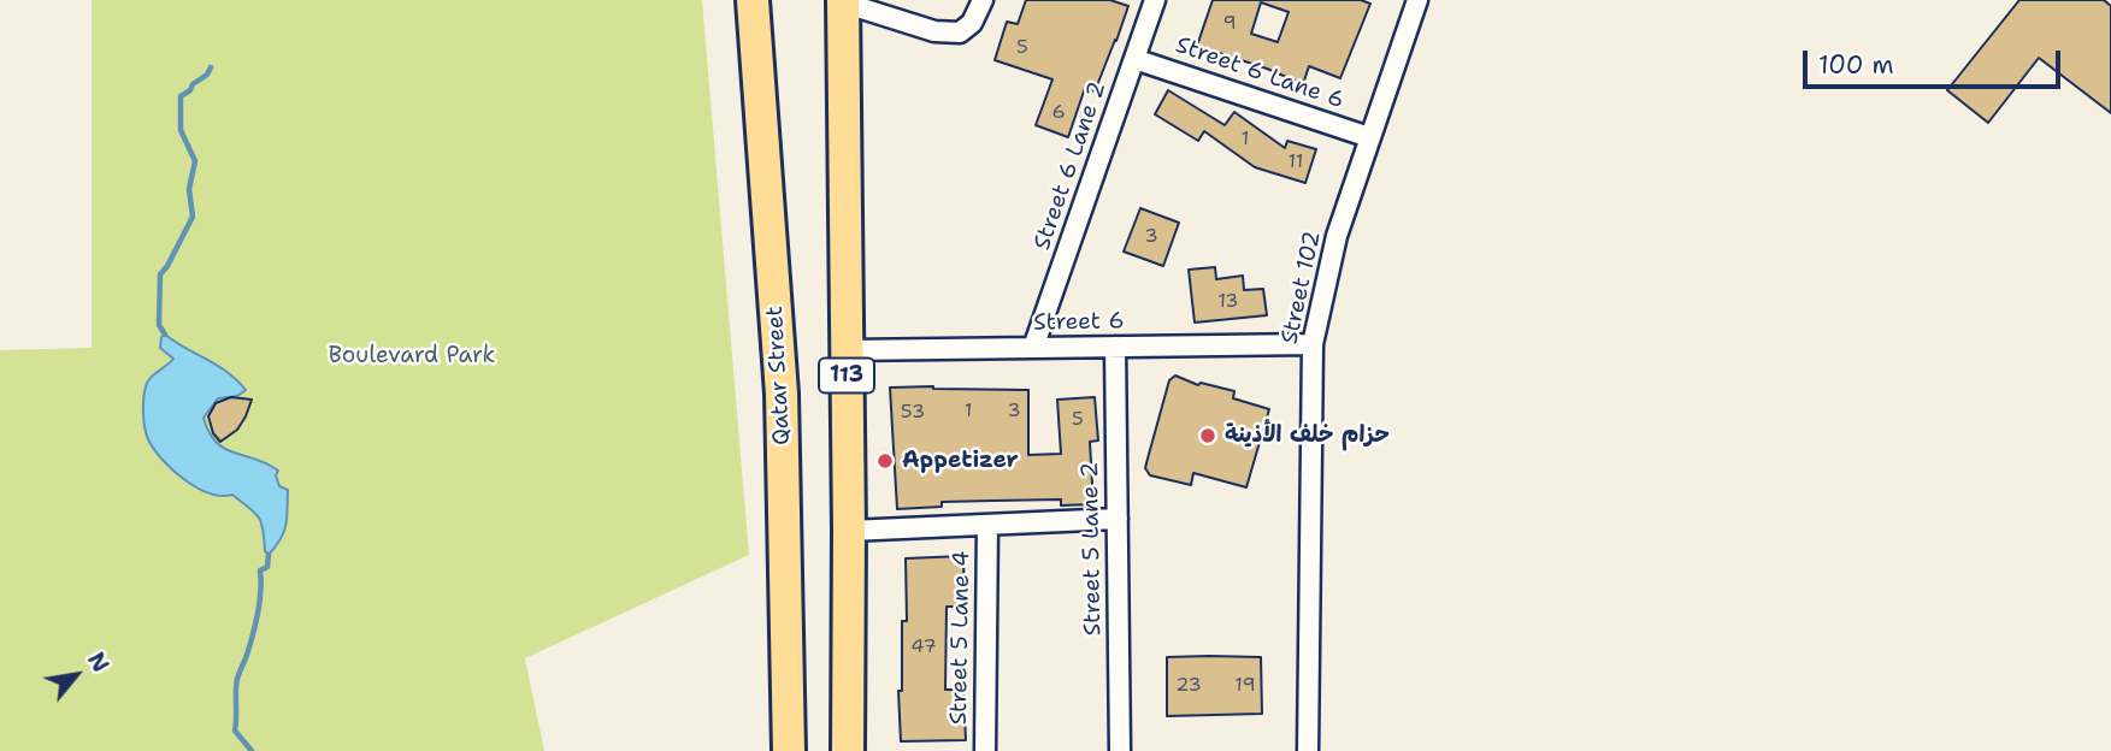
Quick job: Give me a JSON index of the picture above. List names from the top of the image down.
{
  "streets": {
    "main road": ["Qatar Street", "113"],
    "street": [
      "Street 6 Lane 6",
      "Street 6 Lane 2",
      "Street 102",
      "Street 6",
      "Street 5 Lane 2",
      "Street 5 Lane 4"
    ]
  },
  "crossings": [
    ["Street 6 Lane 6", "Street 6 Lane 2"],
    ["Street 6 Lane 6", "Street 102"],
    ["Street 6 Lane 2", "Street 6"],
    ["Street 102", "Street 6"],
    ["Street 6", "113"],
    ["Street 6", "Street 5 Lane 2"],
    ["113", "Street 5 Lane 4"],
    ["Street 5 Lane 2", "Street 5 Lane 4"]
  ],
  "parks": ["Boulevard Park"],
  "places": ["حزام خلف الأذينة", "Appetizer"],
  "house_numbers": [
    "9",
    "5",
    "6",
    "1",
    "11",
    "3",
    "13",
    "1",
    "3",
    "53",
    "5",
    "47",
    "23",
    "19"
  ],
  "scale_bar": "100 m",
  "north": "top right"
}
